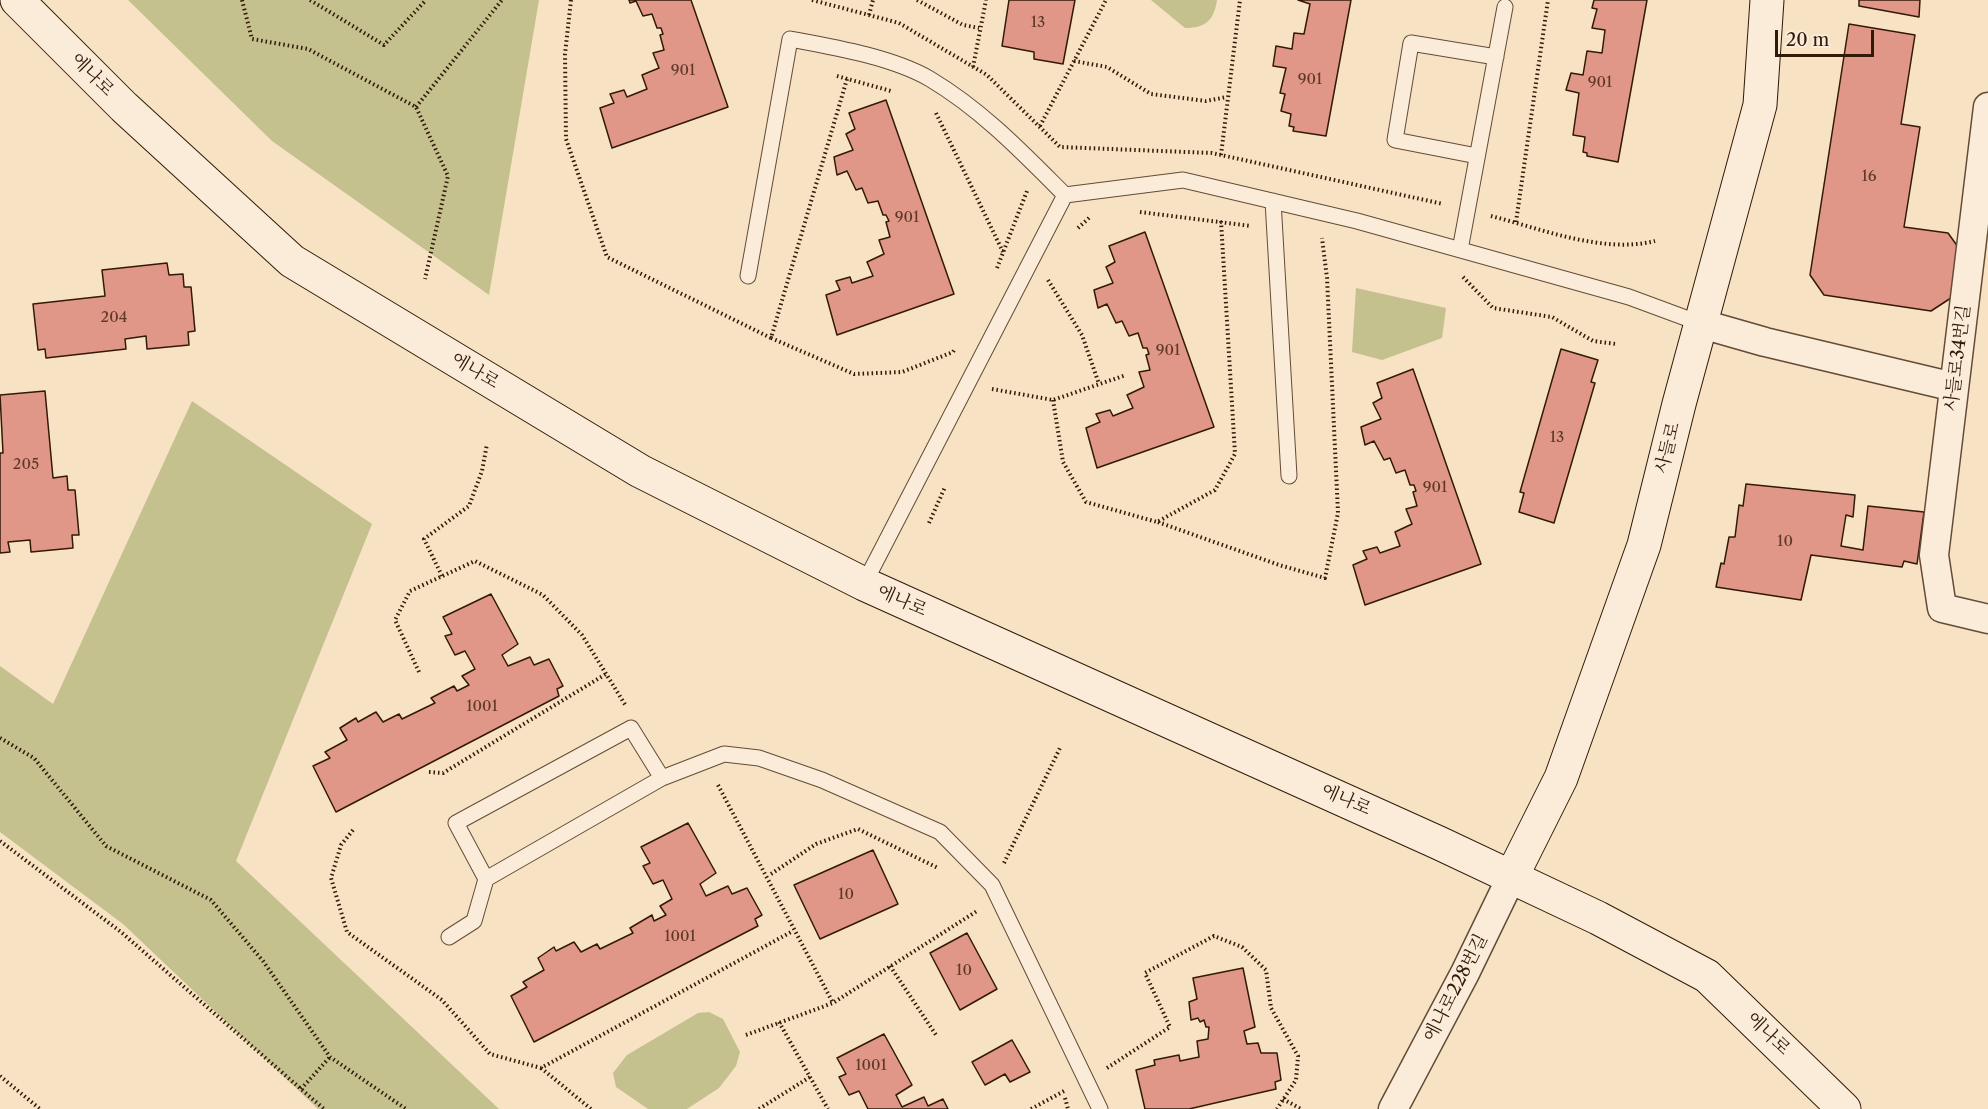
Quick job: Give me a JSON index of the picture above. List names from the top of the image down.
{
  "streets": {
    "street": [
      "에나로",
      "사들로34번길",
      "사들로",
      "에나로228번길"
    ]
  },
  "crossings": [
    ["에나로", "사들로"],
    ["에나로", "에나로228번길"],
    ["사들로", "에나로228번길"]
  ],
  "house_numbers": [
    "13",
    "901",
    "901",
    "901",
    "16",
    "901",
    "204",
    "901",
    "13",
    "205",
    "901",
    "10",
    "1001",
    "10",
    "1001",
    "10",
    "1001"
  ],
  "scale_bar": "20 m"
}
